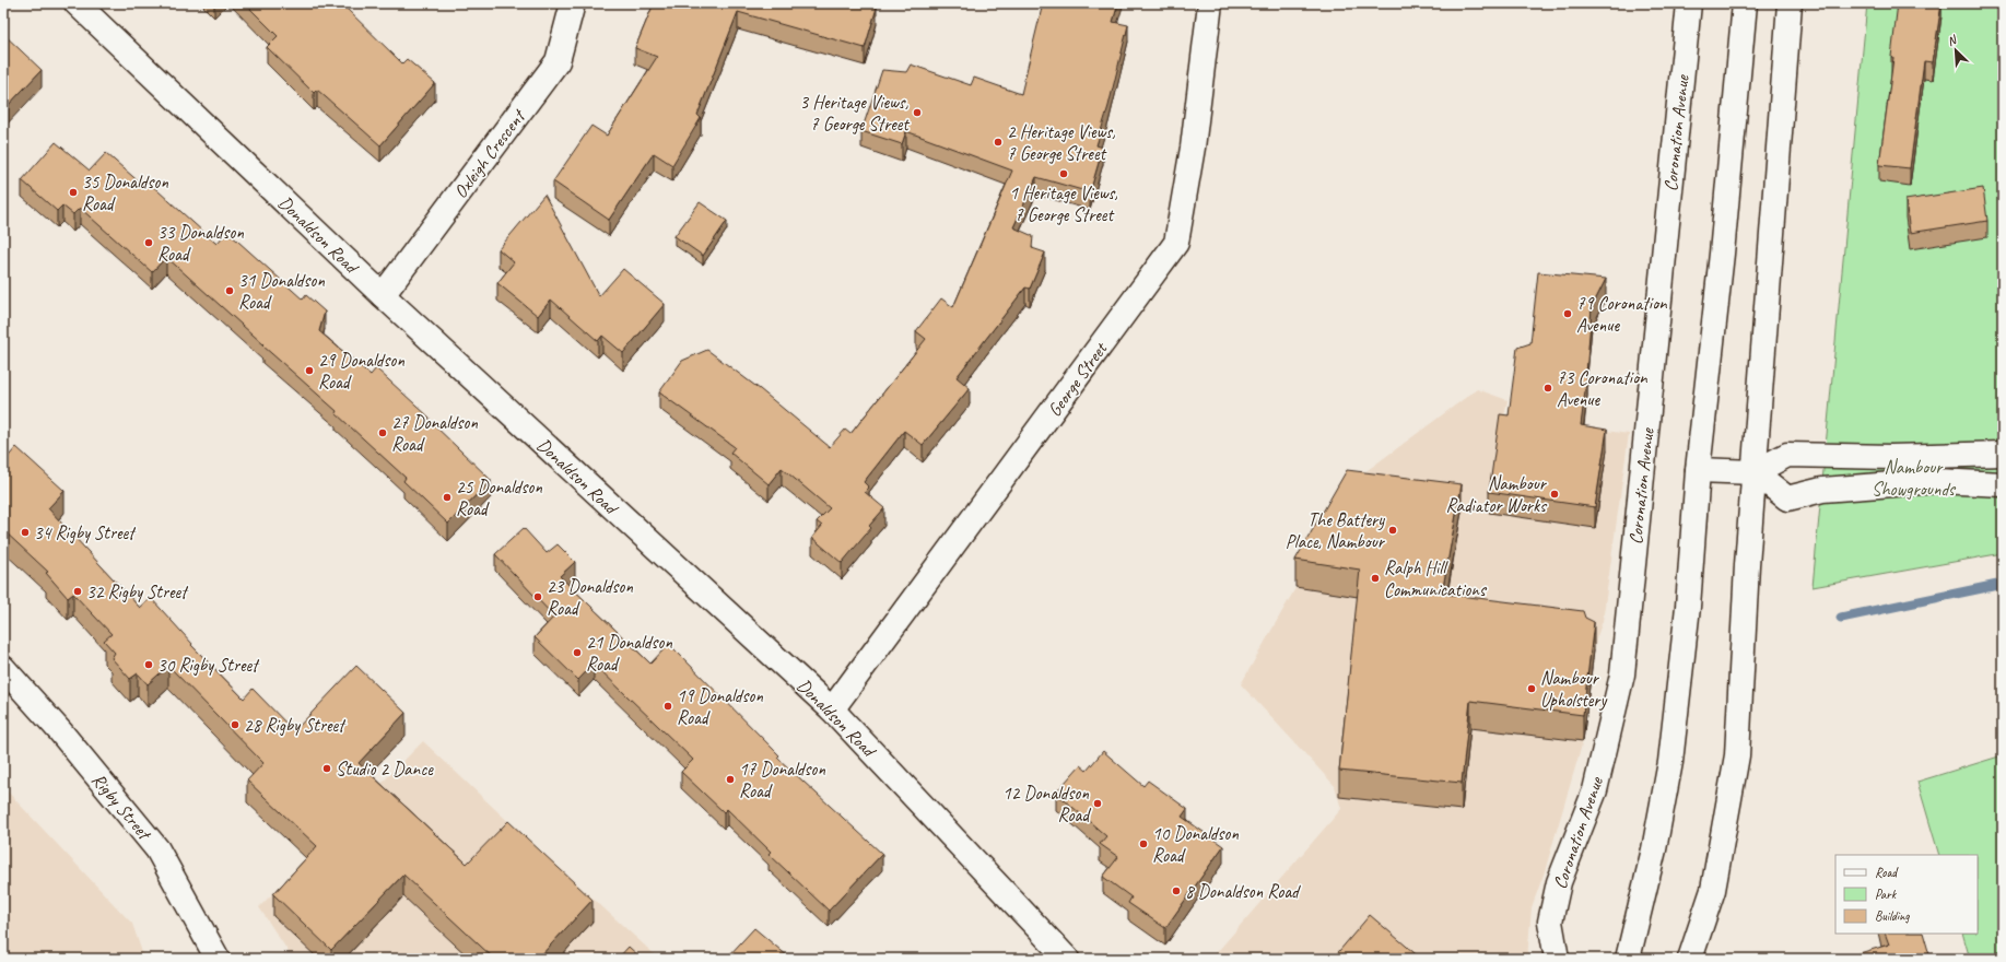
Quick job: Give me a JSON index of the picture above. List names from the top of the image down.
{
  "streets": {
    "street": [
      "Coronation Avenue",
      "Oxleigh Crescent",
      "Donaldson Road",
      "George Street",
      "Rigby Street"
    ]
  },
  "crossings": [
    ["Oxleigh Crescent", "Donaldson Road"],
    ["Donaldson Road", "George Street"]
  ],
  "parks": ["Nambour Showgrounds"],
  "places": [
    "3 Heritage Views, 7 George Street",
    "2 Heritage Views, 7 George Street",
    "1 Heritage Views, 7 George Street",
    "35 Donaldson Road",
    "33 Donaldson Road",
    "31 Donaldson Road",
    "79 Coronation Avenue",
    "29 Donaldson Road",
    "73 Coronation Avenue",
    "27 Donaldson Road",
    "Nambour Radiator Works",
    "25 Donaldson Road",
    "The Battery Place, Nambour",
    "34 Rigby Street",
    "Ralph Hill Communications",
    "32 Rigby Street",
    "23 Donaldson Road",
    "21 Donaldson Road",
    "30 Rigby Street",
    "Nambour Upholstery",
    "19 Donaldson Road",
    "28 Rigby Street",
    "Studio 2 Dance",
    "17 Donaldson Road",
    "12 Donaldson Road",
    "10 Donaldson Road",
    "8 Donaldson Road"
  ],
  "legend": ["Road", "Park", "Building"],
  "north": "top left"
}
